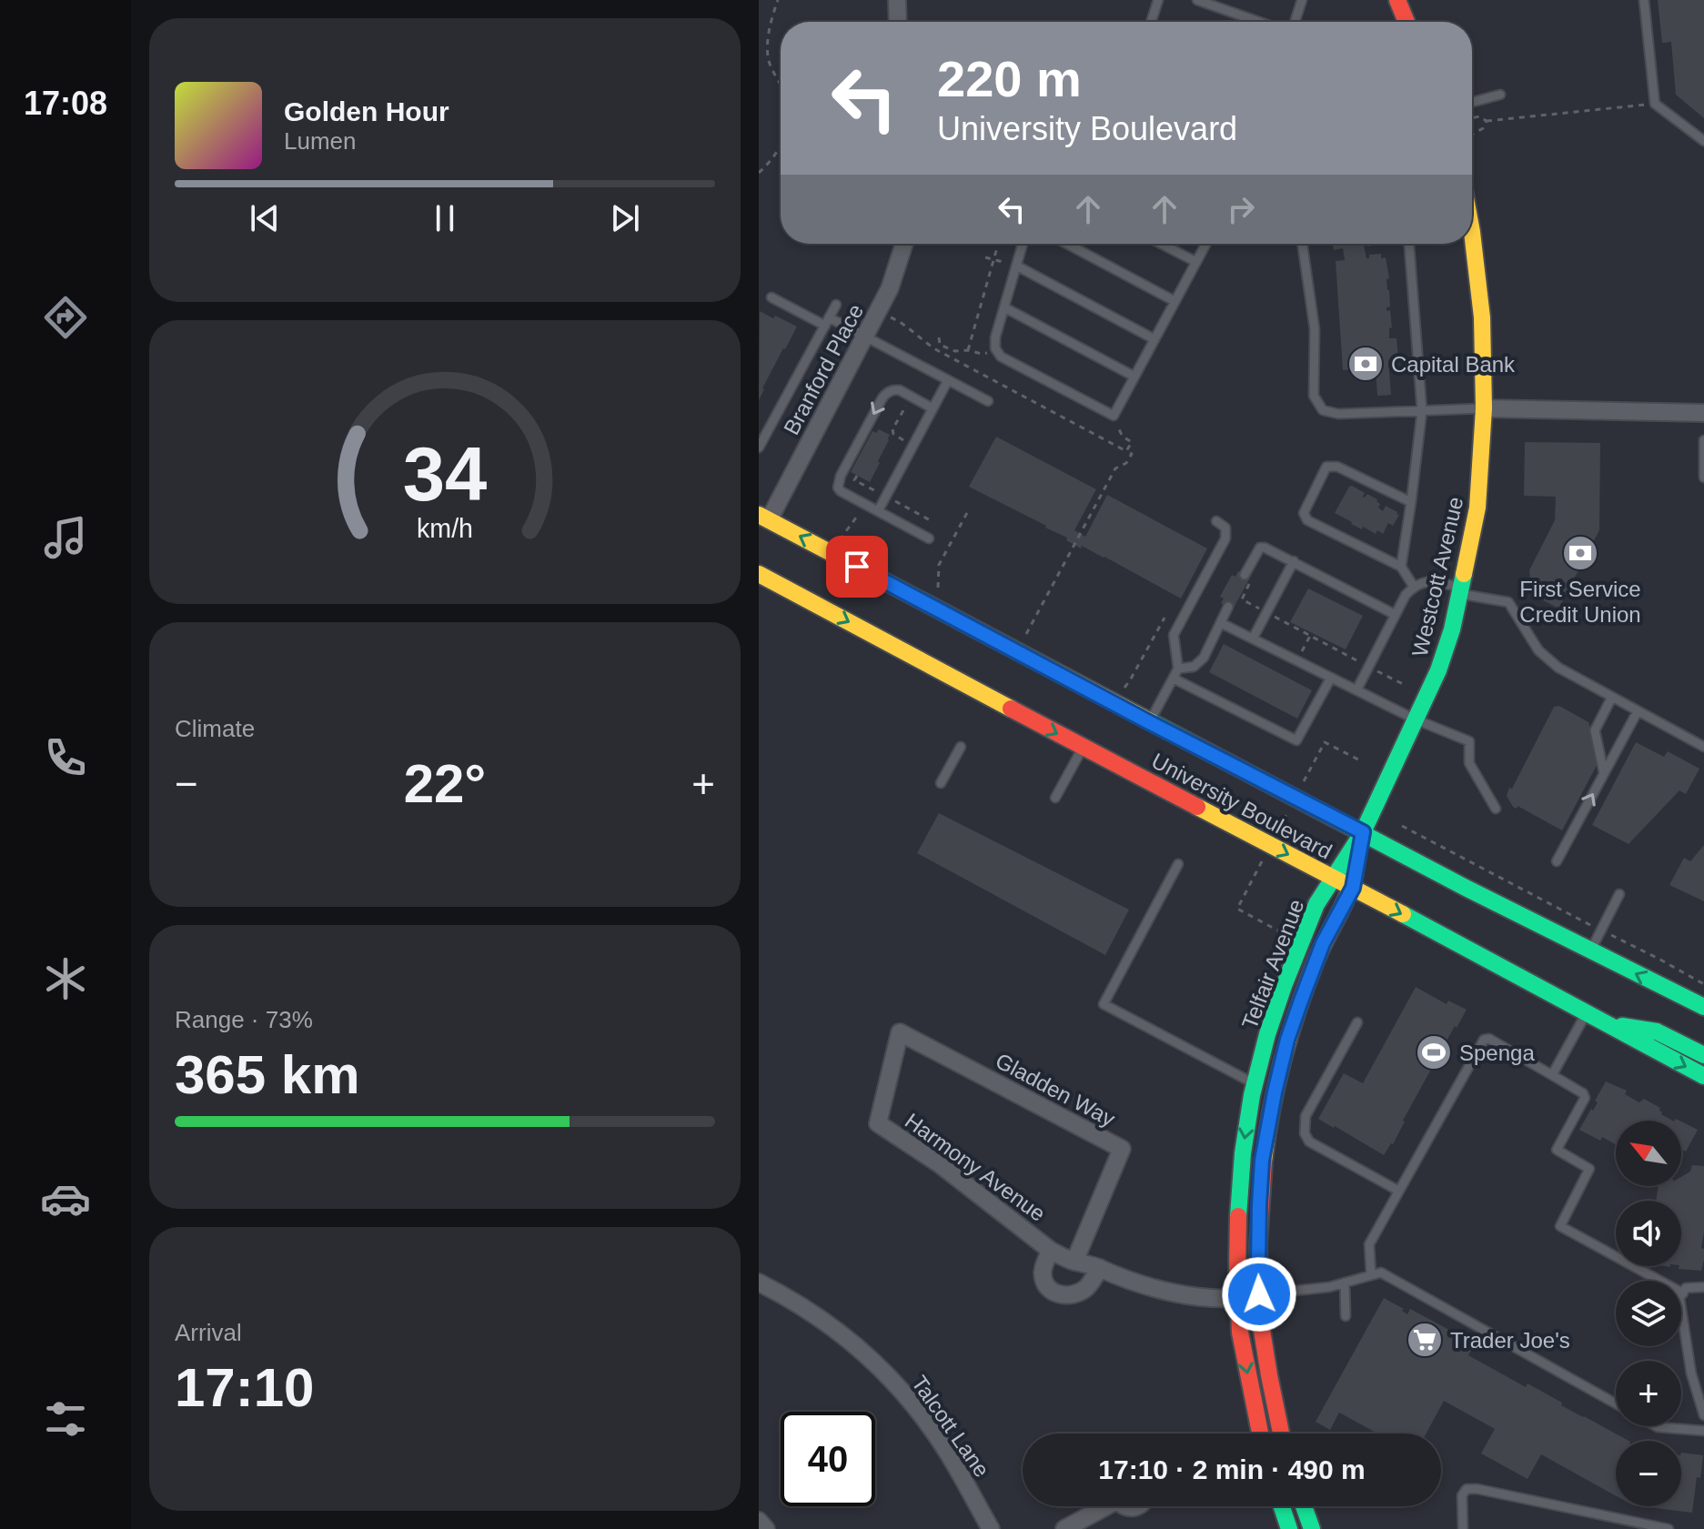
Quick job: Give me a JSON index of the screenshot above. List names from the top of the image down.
{
  "streets": {
    "main road": ["Westcott Avenue", "University Boulevard", "Telfair Avenue"],
    "street": [
      "Branford Place",
      "Gladden Way",
      "Harmony Avenue",
      "Talcott Lane"
    ]
  },
  "crossings": [
    ["Branford Place", "University Boulevard"],
    ["Westcott Avenue", "University Boulevard"],
    ["Westcott Avenue", "Telfair Avenue"],
    ["University Boulevard", "Telfair Avenue"],
    ["Telfair Avenue", "Harmony Avenue"],
    ["Gladden Way", "Harmony Avenue"]
  ],
  "places": {
    "bank": ["Capital Bank", "First Service Credit Union"],
    "sports": ["Spenga"],
    "supermarket": ["Trader Joe's"]
  },
  "north": "top left",
  "page": {
    "tabs": "17:08",
    "turn": ["220 m", "University Boulevard"],
    "song": ["Golden Hour", "Lumen"],
    "tile": [
      "Climate",
      ["Range · 73%", "365 km"],
      ["Arrival", "17:10"]
    ],
    "heat": ["−", "22°", "+"],
    "map_buttons": ["+", "−"],
    "limit": "40",
    "trip": "17:10 · 2 min · 490 m",
    "gauge": ["34", "km/h"]
  }
}
